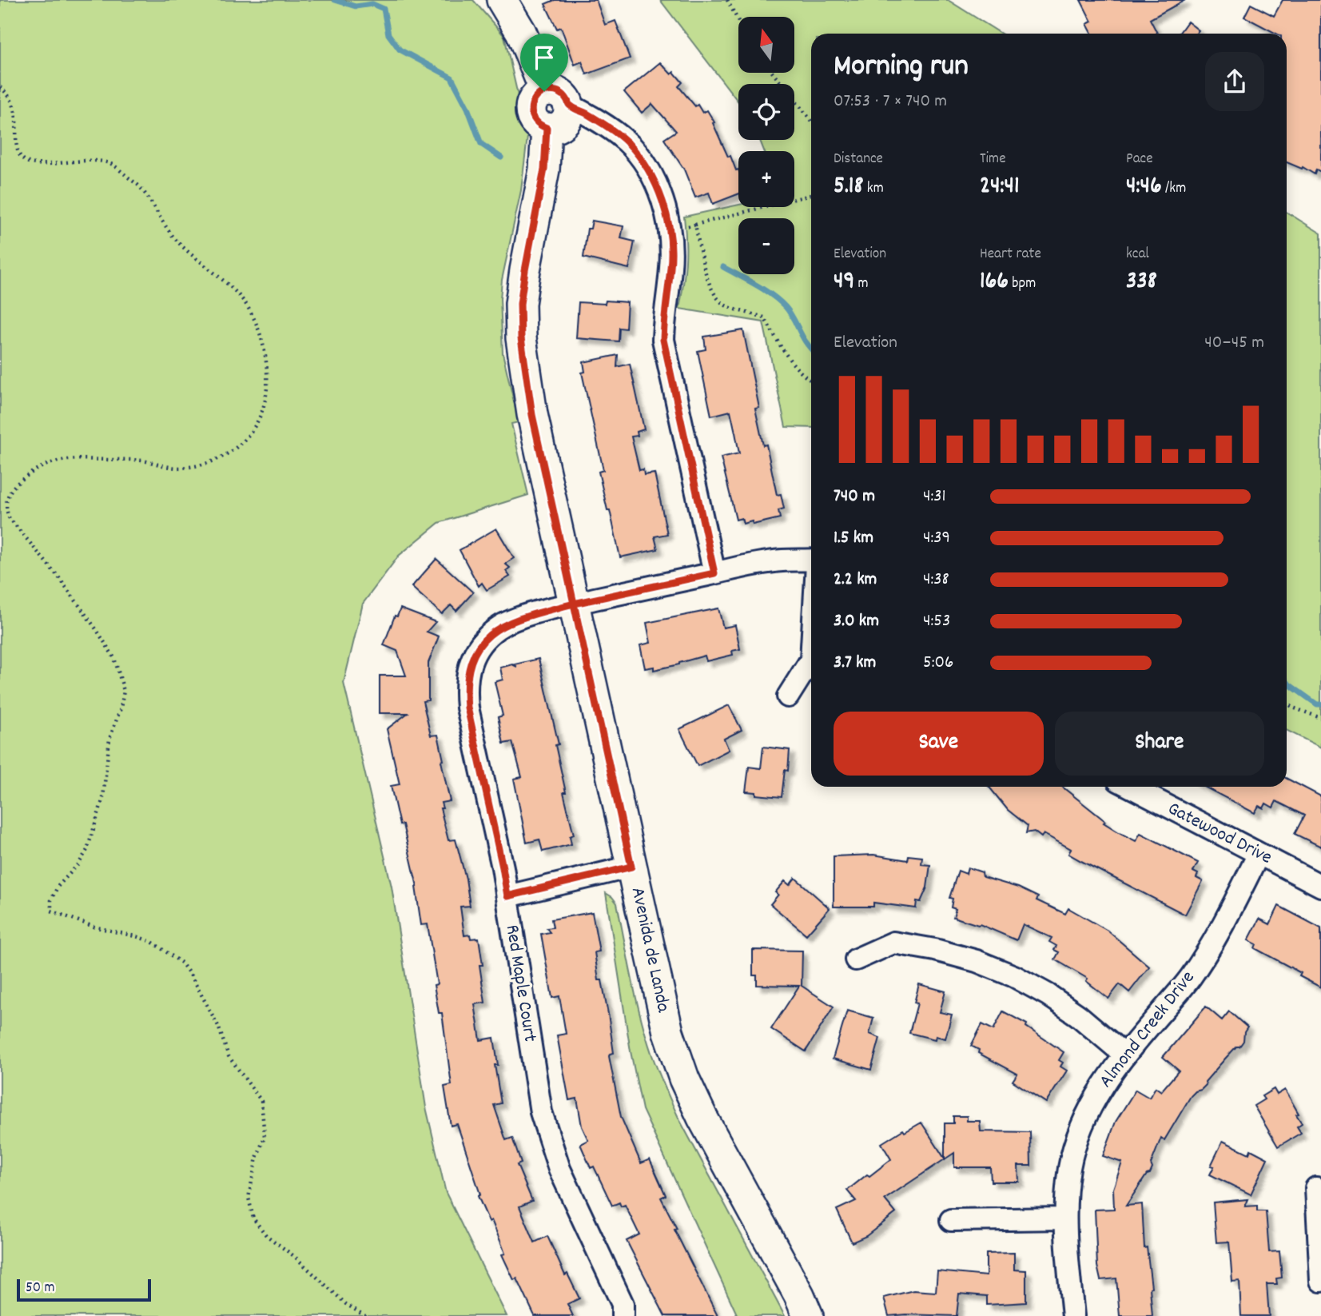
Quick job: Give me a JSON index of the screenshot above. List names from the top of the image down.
{
  "streets": {
    "street": [
      "Gatewood Drive",
      "Avenida de Landa",
      "Red Maple Court",
      "Almond Creek Drive"
    ]
  },
  "crossings": [
    ["Gatewood Drive", "Almond Creek Drive"],
    ["Avenida de Landa", "Red Maple Court"]
  ],
  "scale_bar": "50 m",
  "north": "top",
  "page": {
    "map_buttons": ["+", "−"],
    "heading": ["Morning run", "07:53 · 7 × 740 m"],
    "stats": [
      ["Distance", "5.18 km"],
      ["Time", "24:41"],
      ["Pace", "4:46 /km"],
      ["Elevation", "49 m"],
      ["Heart rate", "166 bpm"],
      ["kcal", "338"]
    ],
    "chart": ["Elevation", "40–45 m"],
    "list": [
      {
        "name": "740 m",
        "note": "4:31"
      },
      {
        "name": "1.5 km",
        "note": "4:39"
      },
      {
        "name": "2.2 km",
        "note": "4:38"
      },
      {
        "name": "3.0 km",
        "note": "4:53"
      },
      {
        "name": "3.7 km",
        "note": "5:06"
      }
    ],
    "buttons": ["Save", "Share"],
    "scale": "50 m"
  }
}
